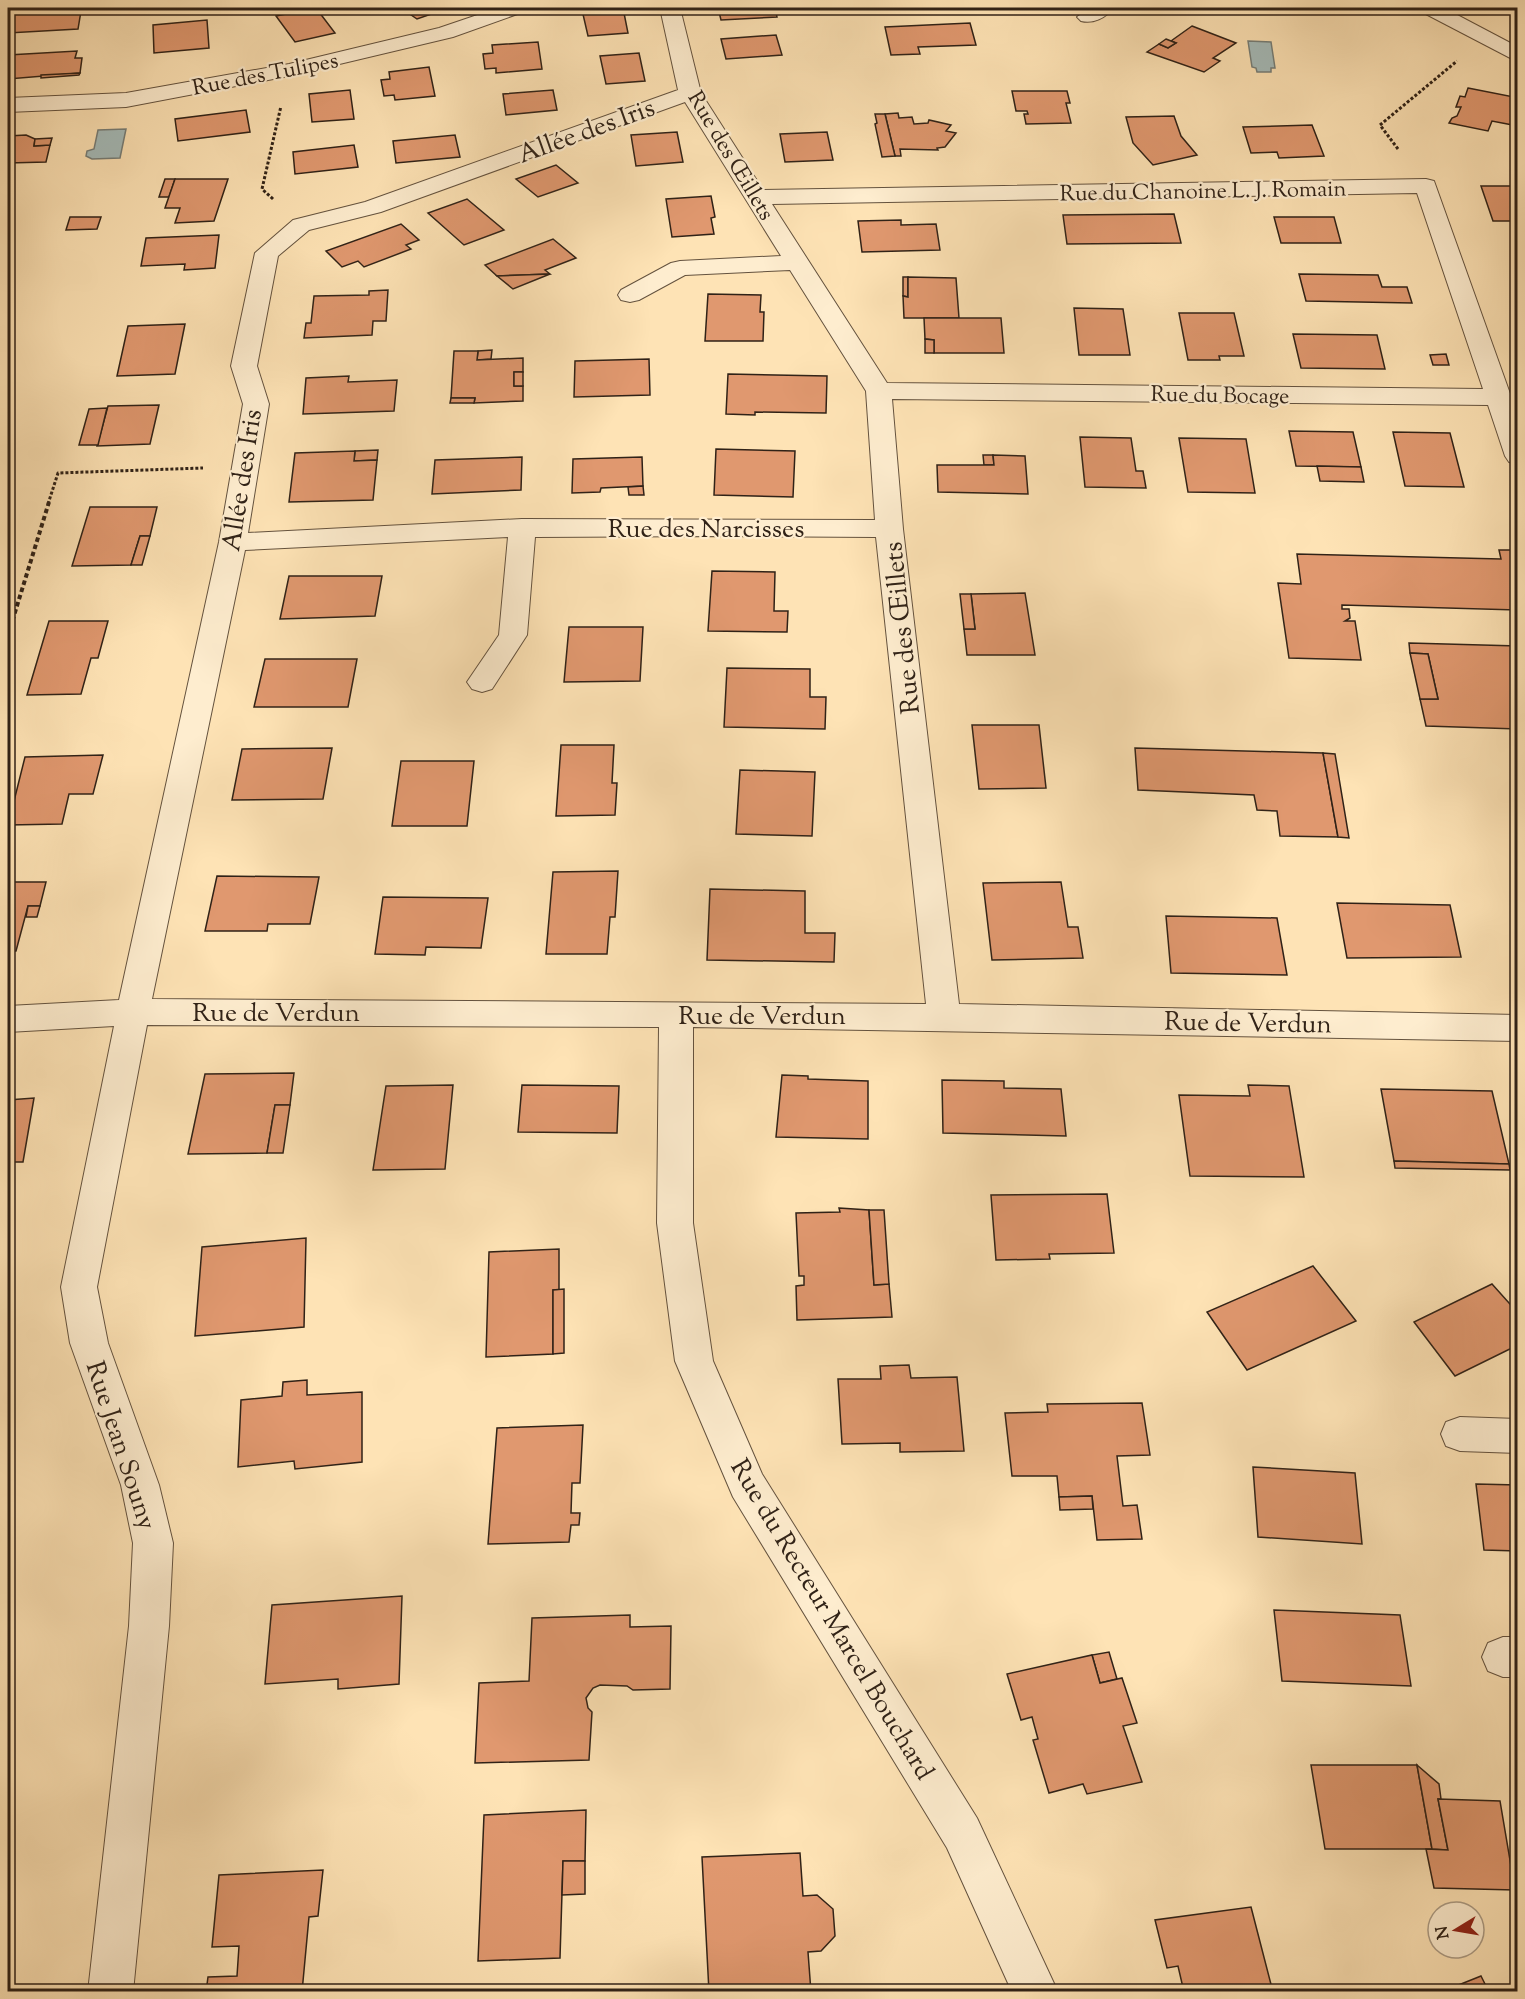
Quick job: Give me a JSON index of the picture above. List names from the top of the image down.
{
  "streets": {
    "street": [
      "Rue des Tulipes",
      "Allée des Iris",
      "Rue des Œillets",
      "Rue du Chanoine L. J. Romain",
      "Rue du Bocage",
      "Rue des Narcisses",
      "Rue de Verdun",
      "Rue Jean Souny",
      "Rue du Recteur Marcel Bouchard"
    ]
  },
  "crossings": [
    ["Allée des Iris", "Rue des Œillets"],
    ["Allée des Iris", "Rue des Narcisses"],
    ["Allée des Iris", "Rue de Verdun"],
    ["Allée des Iris", "Rue Jean Souny"],
    ["Rue des Œillets", "Rue du Chanoine L. J. Romain"],
    ["Rue des Œillets", "Rue du Bocage"],
    ["Rue des Œillets", "Rue des Narcisses"],
    ["Rue des Œillets", "Rue de Verdun"],
    ["Rue de Verdun", "Rue Jean Souny"],
    ["Rue de Verdun", "Rue du Recteur Marcel Bouchard"]
  ],
  "north": "left"
}
